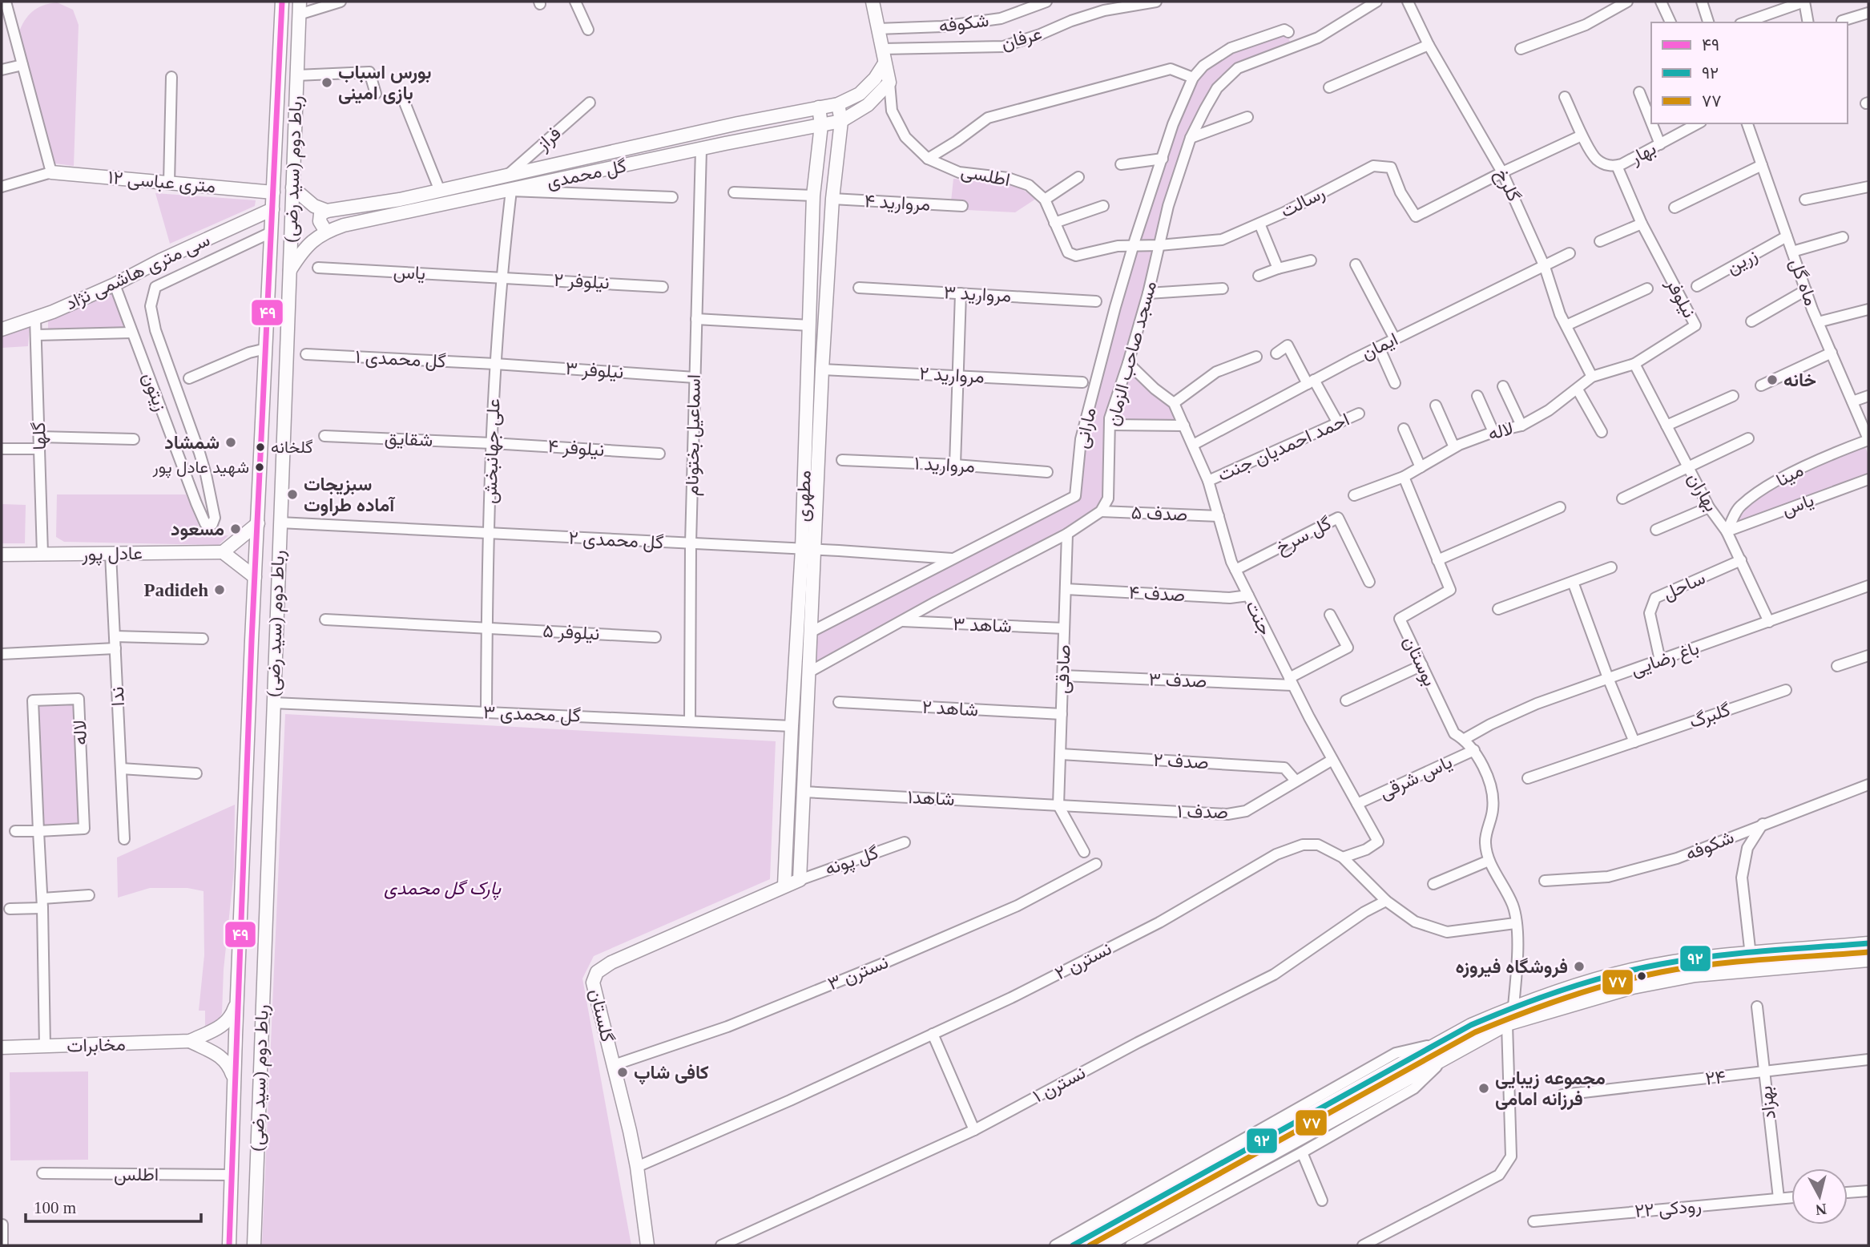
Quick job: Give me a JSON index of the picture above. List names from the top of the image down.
{
  "streets": {
    "street": [
      "شکوفه",
      "عرفان",
      "فراز",
      "بهار",
      "رباط دوم (سید رضی)",
      "گل محمدی",
      "اطلسی",
      "۱۲ متری عباسی",
      "گلرخ",
      "رسالت",
      "مروارید ۴",
      "زرین",
      "سی متری هاشمی نژاد",
      "یاس",
      "نیلوفر ۲",
      "ماه گل",
      "مروارید ۳",
      "نیلوفر",
      "ایمان",
      "مسجد صاحب الزمان",
      "گل محمدی ۱",
      "نیلوفر ۳",
      "مروارید ۲",
      "زیتون",
      "مارانی",
      "لاله",
      "اسماعیل بختونام",
      "گلها",
      "شقایق",
      "احمد احمدیان جنت",
      "نیلوفر ۴",
      "علی جهانبخش",
      "مروارید ۱",
      "مینا",
      "بهاران",
      "مطهری",
      "صدف ۵",
      "گل سرخ",
      "گل محمدی ۲",
      "عادل پور",
      "ساحل",
      "صدف ۴",
      "جنت",
      "شاهد ۳",
      "نیلوفر ۵",
      "باغ رضایی",
      "بوستان",
      "صادقی",
      "صدف ۳",
      "ندا",
      "شاهد ۲",
      "گل محمدی ۳",
      "گلبرگ",
      "صدف ۲",
      "یاس شرقی",
      "شاهد۱",
      "صدف ۱",
      "گل پونه",
      "نسترن ۲",
      "نسترن ۳",
      "گلستان",
      "مخابرات",
      "۲۴",
      "نسترن ۱",
      "بهزاد",
      "اطلس",
      "رودکی ۲۲"
    ]
  },
  "crossings": [
    ["فراز", "گل محمدی"],
    ["بهار", "نیلوفر"],
    ["رباط دوم (سید رضی)", "گل محمدی"],
    ["رباط دوم (سید رضی)", "۱۲ متری عباسی"],
    ["رباط دوم (سید رضی)", "سی متری هاشمی نژاد"],
    ["رباط دوم (سید رضی)", "زیتون"],
    ["رباط دوم (سید رضی)", "گل محمدی ۲"],
    ["رباط دوم (سید رضی)", "گل محمدی ۳"],
    ["رباط دوم (سید رضی)", "اطلس"],
    ["گل محمدی", "اطلسی"],
    ["گل محمدی", "اسماعیل بختونام"],
    ["گل محمدی", "علی جهانبخش"],
    ["گل محمدی", "مطهری"],
    ["گلرخ", "رسالت"],
    ["گلرخ", "نیلوفر"],
    ["گلرخ", "ایمان"],
    ["گلرخ", "لاله"],
    ["رسالت", "مسجد صاحب الزمان"],
    ["مروارید ۴", "مطهری"],
    ["زرین", "ماه گل"],
    ["سی متری هاشمی نژاد", "زیتون"],
    ["سی متری هاشمی نژاد", "گلها"],
    ["یاس", "نیلوفر ۲"],
    ["یاس", "علی جهانبخش"],
    ["یاس", "مینا"],
    ["یاس", "بهاران"],
    ["نیلوفر ۲", "علی جهانبخش"],
    ["ماه گل", "مینا"],
    ["نیلوفر", "لاله"],
    ["نیلوفر", "بهاران"],
    ["ایمان", "جنت"],
    ["مسجد صاحب الزمان", "صدف ۵"],
    ["مسجد صاحب الزمان", "جنت"],
    ["گل محمدی ۱", "نیلوفر ۳"],
    ["گل محمدی ۱", "علی جهانبخش"],
    ["نیلوفر ۳", "اسماعیل بختونام"],
    ["نیلوفر ۳", "علی جهانبخش"],
    ["مروارید ۲", "مطهری"],
    ["مارانی", "مطهری"],
    ["مارانی", "گل محمدی ۲"],
    ["لاله", "بوستان"],
    ["لاله", "مخابرات"],
    ["اسماعیل بختونام", "گل محمدی ۲"],
    ["اسماعیل بختونام", "گل محمدی ۳"],
    ["گلها", "عادل پور"],
    ["شقایق", "نیلوفر ۴"],
    ["شقایق", "علی جهانبخش"],
    ["احمد احمدیان جنت", "جنت"],
    ["نیلوفر ۴", "علی جهانبخش"],
    ["علی جهانبخش", "گل محمدی ۲"],
    ["علی جهانبخش", "نیلوفر ۵"],
    ["علی جهانبخش", "گل محمدی ۳"],
    ["مینا", "بهاران"],
    ["بهاران", "ساحل"],
    ["بهاران", "باغ رضایی"],
    ["مطهری", "گل محمدی ۲"],
    ["مطهری", "گل محمدی ۳"],
    ["مطهری", "شاهد۱"],
    ["مطهری", "گل پونه"],
    ["مطهری", "گلستان"],
    ["صدف ۵", "جنت"],
    ["گل سرخ", "جنت"],
    ["عادل پور", "ندا"],
    ["ساحل", "باغ رضایی"],
    ["صدف ۴", "جنت"],
    ["صدف ۴", "صادقی"],
    ["جنت", "صدف ۳"],
    ["جنت", "یاس شرقی"],
    ["جنت", "صدف ۱"],
    ["جنت", "نسترن ۲"],
    ["شاهد ۳", "صادقی"],
    ["باغ رضایی", "بوستان"],
    ["صادقی", "صدف ۳"],
    ["صادقی", "شاهد ۲"],
    ["صادقی", "صدف ۲"],
    ["صادقی", "شاهد۱"],
    ["صادقی", "صدف ۱"],
    ["صدف ۲", "صدف ۱"],
    ["شاهد۱", "صدف ۱"],
    ["گل پونه", "گلستان"],
    ["نسترن ۲", "گلستان"],
    ["نسترن ۲", "نسترن ۱"],
    ["نسترن ۳", "گلستان"],
    ["۲۴", "بهزاد"],
    ["بهزاد", "رودکی ۲۲"]
  ],
  "parks": ["پارک گل محمدی"],
  "places": [
    "بورس اسباب بازی امینی",
    "خانه",
    "شمشاد",
    "گلخانه",
    "شهید عادل پور",
    "سبزیجات آماده طراوت",
    "مسعود",
    "Padideh",
    "فروشگاه فیروزه",
    "کافی شاپ",
    "مجموعه زیبایی فرزانه امامی"
  ],
  "lines": ["transit line ۴۹", "transit line ۹۲", "transit line ۷۷"],
  "legend": ["۴۹", "۹۲", "۷۷"],
  "scale_bar": "100 m",
  "north": "bottom"
}
